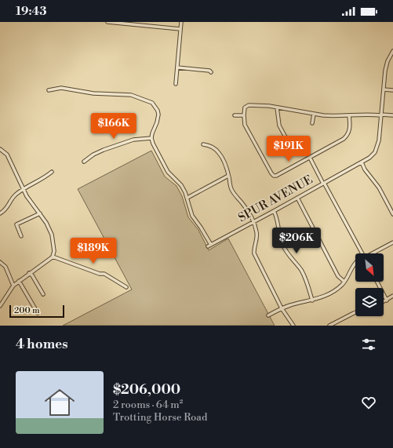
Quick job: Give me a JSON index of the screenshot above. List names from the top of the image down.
{
  "streets": {
    "street": ["SPUR AVENUE"]
  },
  "scale_bar": "200 m",
  "north": "bottom right",
  "page": {
    "status": "19:43",
    "price": [
      "$166K",
      "$191K",
      "$206K",
      "$189K"
    ],
    "scale": "200 m",
    "heading": "4 homes",
    "list": [
      {
        "name": "$206,000",
        "note": "2 rooms · 64 m² · Trotting Horse Road"
      }
    ]
  }
}
